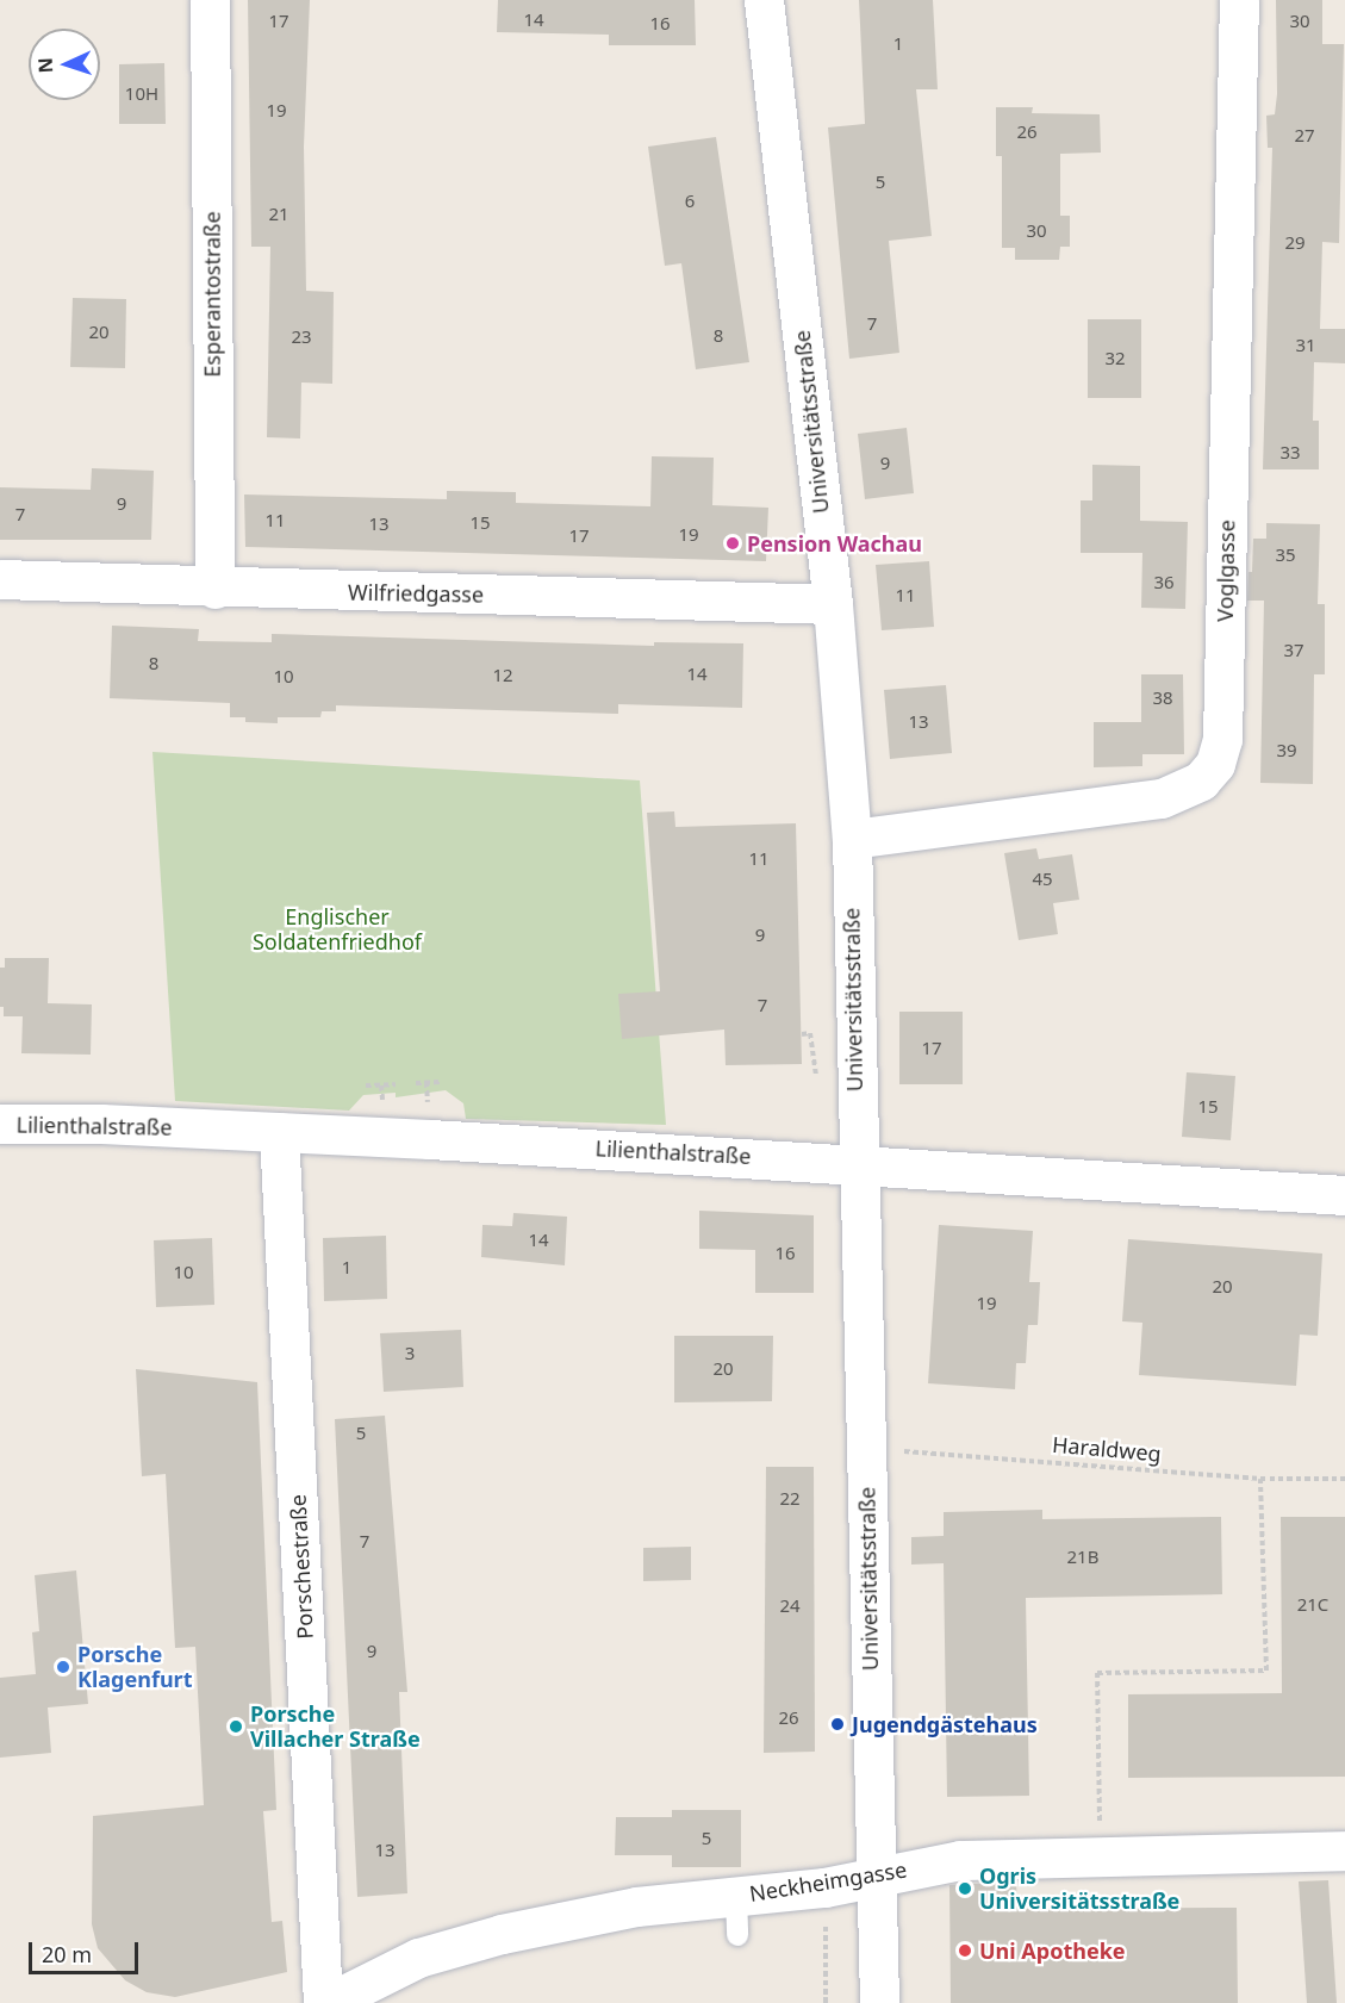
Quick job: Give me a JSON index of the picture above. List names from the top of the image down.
{
  "streets": {
    "street": [
      "Esperantostraße",
      "Universitätsstraße",
      "Voglgasse",
      "Wilfriedgasse",
      "Lilienthalstraße",
      "Porschestraße",
      "Neckheimgasse"
    ],
    "path": ["Haraldweg"]
  },
  "crossings": [
    ["Esperantostraße", "Wilfriedgasse"],
    ["Universitätsstraße", "Voglgasse"],
    ["Universitätsstraße", "Wilfriedgasse"],
    ["Universitätsstraße", "Lilienthalstraße"],
    ["Universitätsstraße", "Haraldweg"],
    ["Universitätsstraße", "Neckheimgasse"],
    ["Lilienthalstraße", "Porschestraße"],
    ["Porschestraße", "Neckheimgasse"]
  ],
  "parks": ["Englischer Soldatenfriedhof"],
  "places": [
    "Pension Wachau",
    "Porsche Klagenfurt",
    "Jugendgästehaus",
    "Porsche Villacher Straße",
    "Ogris Universitätsstraße",
    "Uni Apotheke"
  ],
  "house_numbers": [
    "14",
    "17",
    "30",
    "16",
    "1",
    "10H",
    "19",
    "26",
    "27",
    "5",
    "6",
    "21",
    "30",
    "29",
    "7",
    "20",
    "8",
    "23",
    "31",
    "32",
    "33",
    "9",
    "9",
    "7",
    "11",
    "15",
    "13",
    "19",
    "17",
    "35",
    "36",
    "11",
    "37",
    "8",
    "14",
    "12",
    "10",
    "38",
    "13",
    "39",
    "11",
    "45",
    "9",
    "7",
    "17",
    "15",
    "14",
    "16",
    "1",
    "10",
    "20",
    "19",
    "3",
    "20",
    "5",
    "22",
    "7",
    "21B",
    "21C",
    "24",
    "9",
    "26",
    "5",
    "13"
  ],
  "scale_bar": "20 m",
  "north": "left"
}
